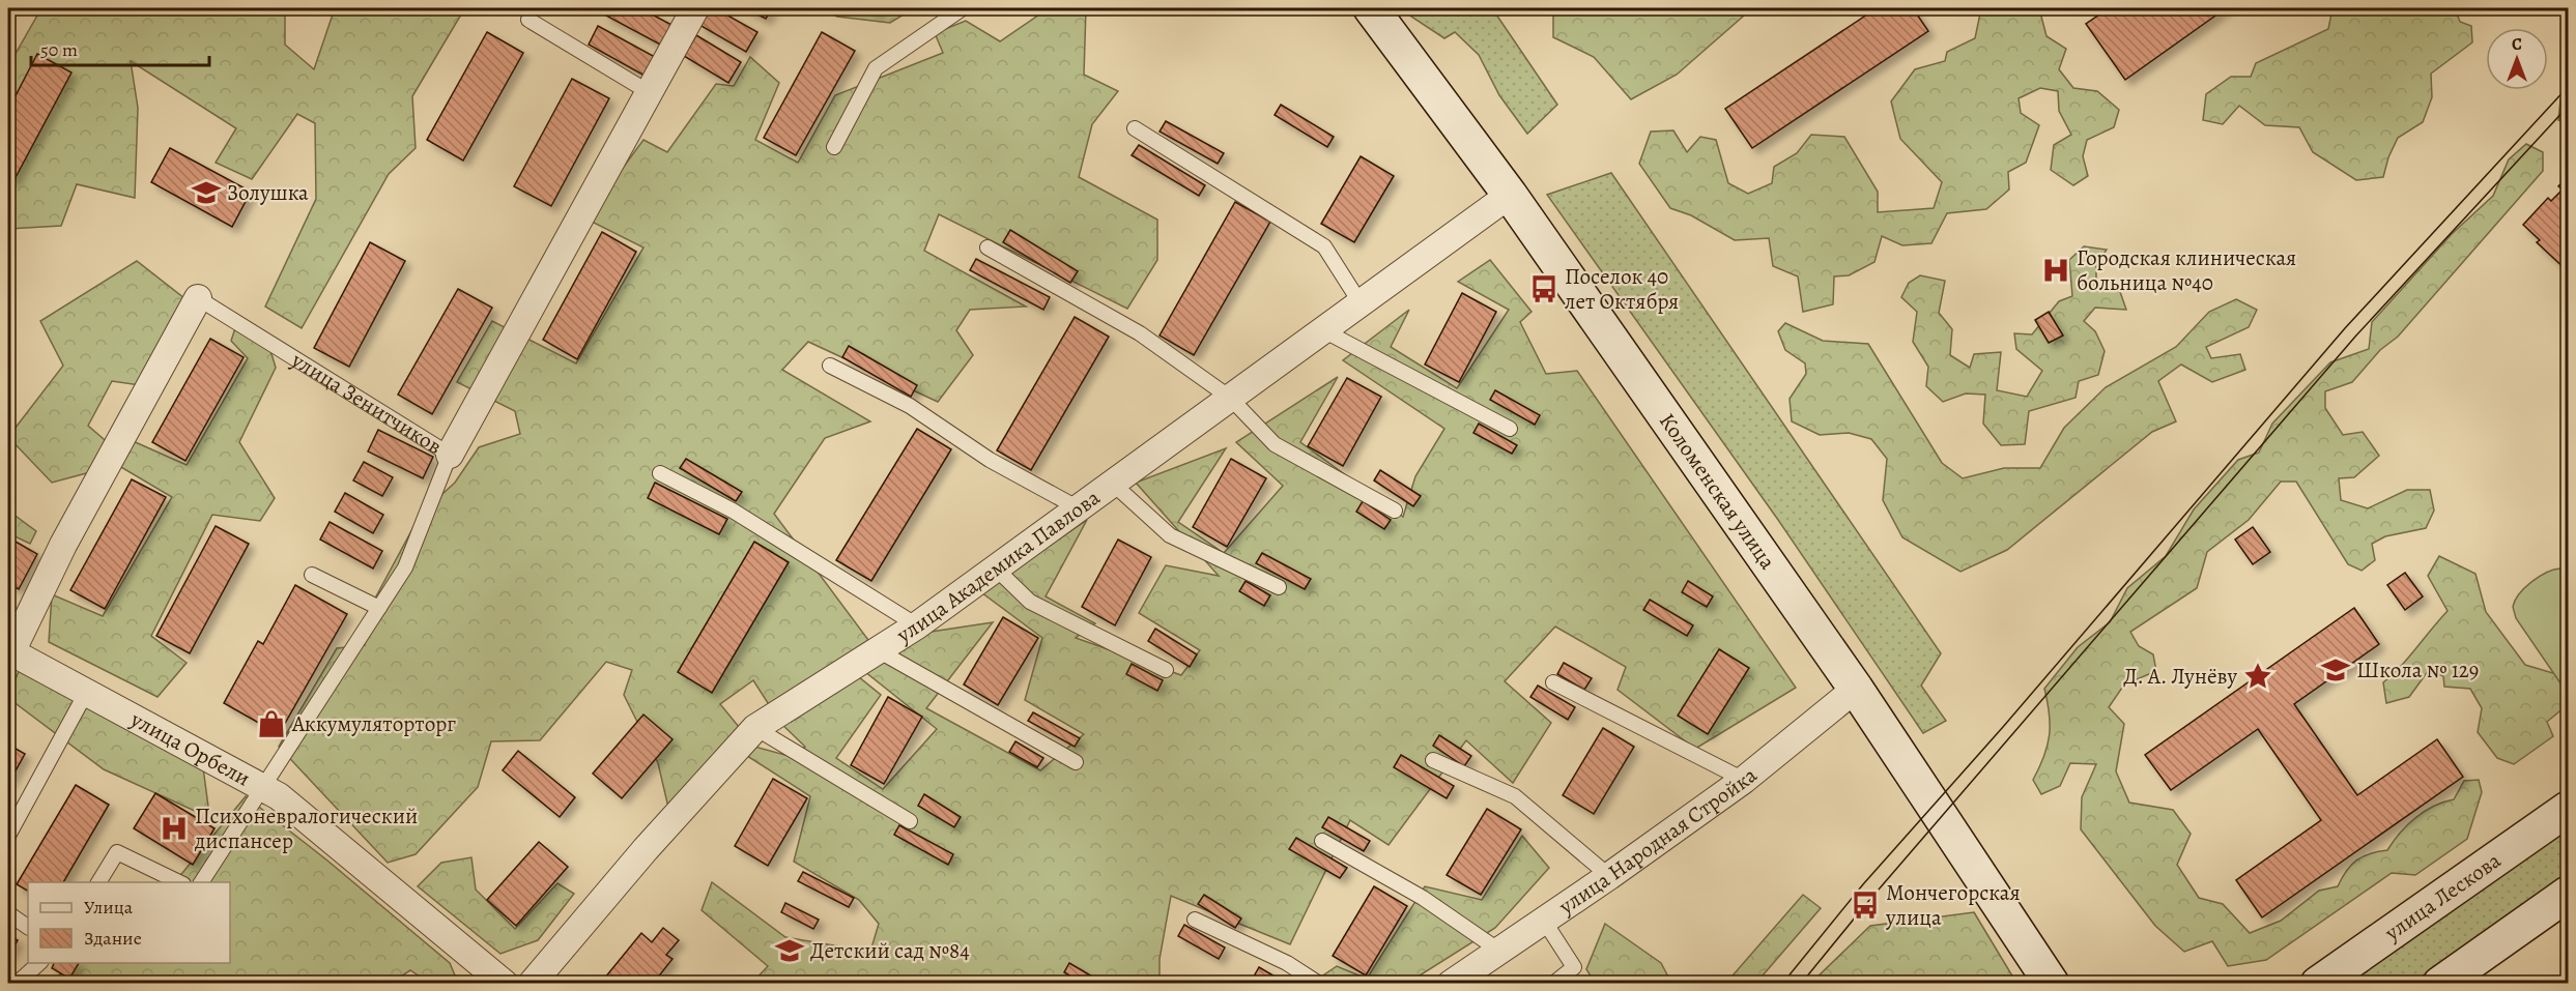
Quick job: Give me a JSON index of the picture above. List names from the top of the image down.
{
  "streets": {
    "main road": ["Коломенская улица", "улица Лескова"],
    "street": [
      "улица Зенитчиков",
      "улица Академика Павлова",
      "улица Орбели",
      "улица Народная Стройка"
    ]
  },
  "crossings": [
    ["улица Зенитчиков", "улица Орбели"],
    ["Коломенская улица", "улица Академика Павлова"],
    ["Коломенская улица", "улица Народная Стройка"]
  ],
  "places": {
    "school or university": ["Золушка", "Школа № 129", "Детский сад №84"],
    "hospital": ["Городская клиническая больница №40", "Психоневралогический диспансер"],
    "bus stop": ["Поселок 40 лет Октября", "Мончегорская улица"],
    "place": ["Д. А. Лунёву"],
    "shop": ["Аккумуляторторг"]
  },
  "legend": ["Улица", "Здание"],
  "scale_bar": "50 m",
  "north": "top"
}
